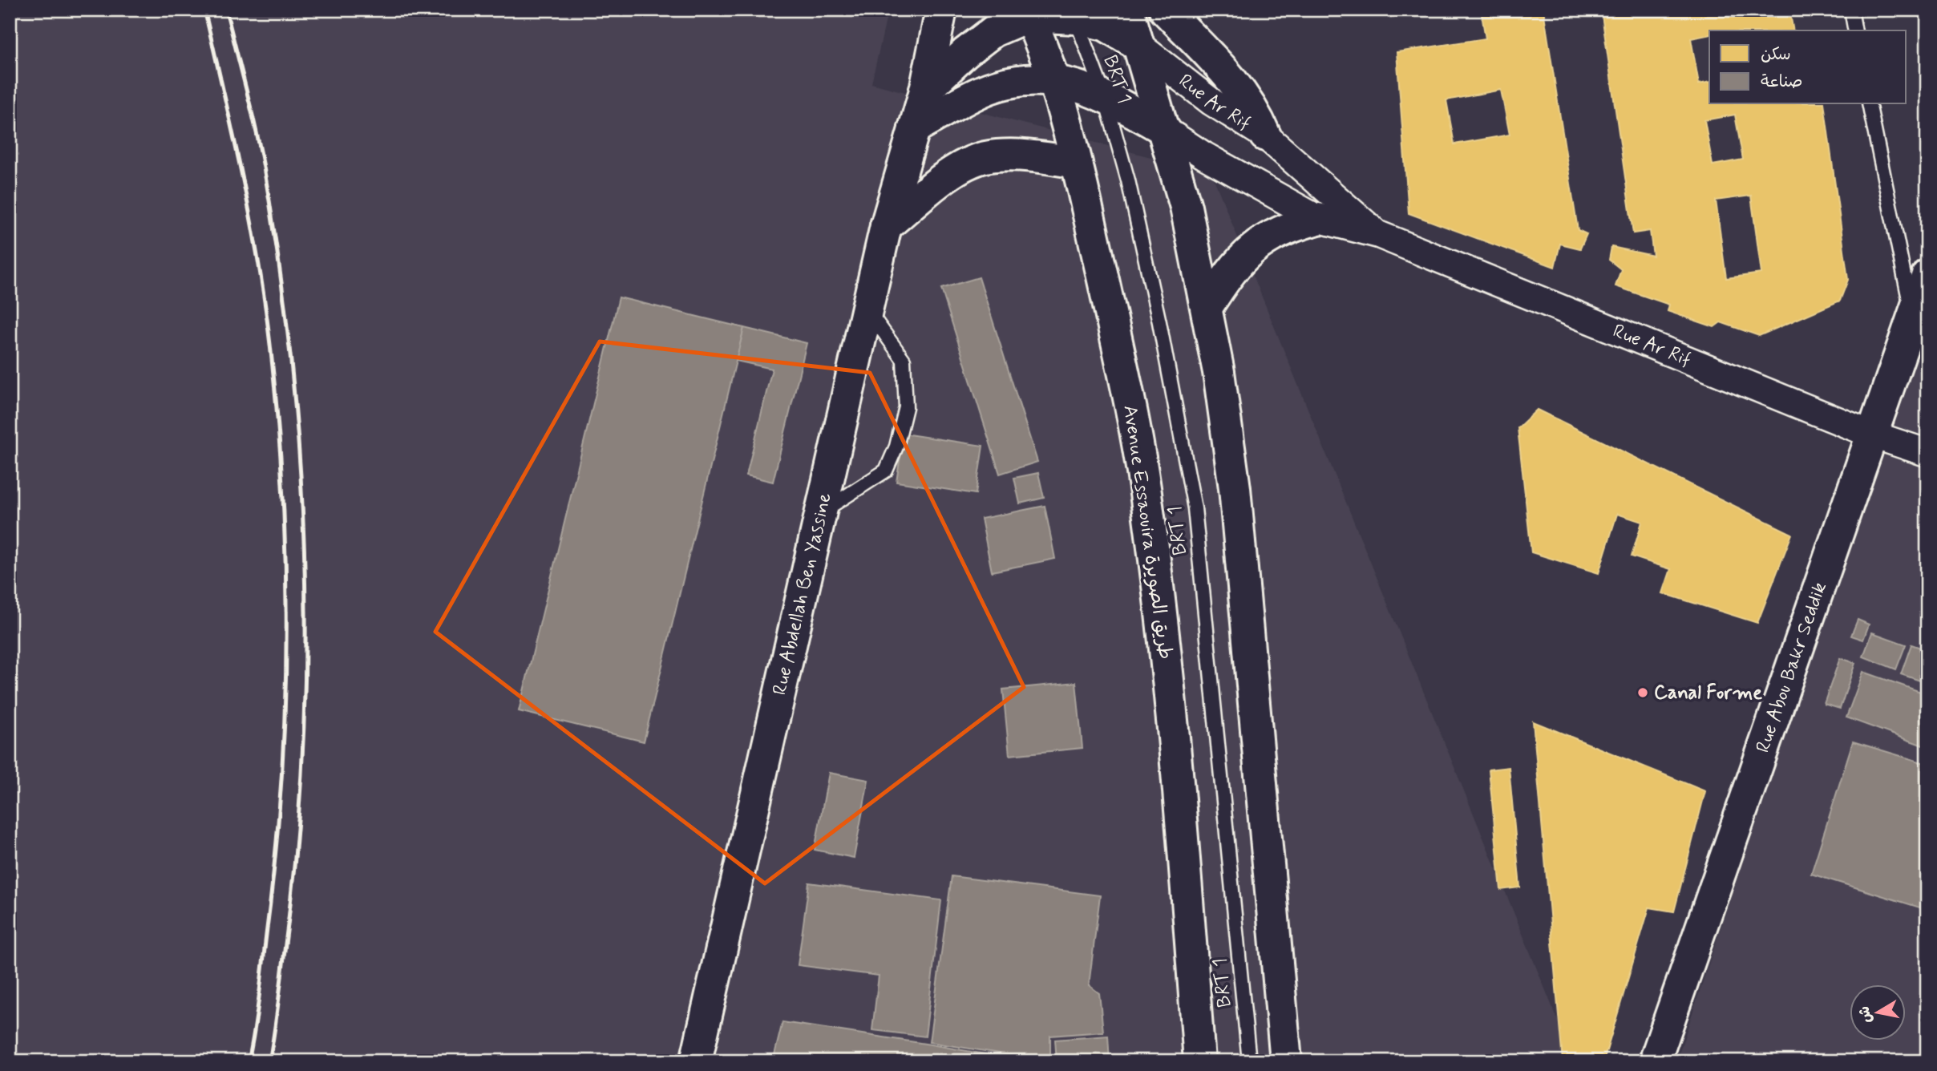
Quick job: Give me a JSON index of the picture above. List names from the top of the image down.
{
  "streets": {
    "main road": [
      "Rue Ar Rif",
      "Avenue Essaouira طريق الصويرة",
      "Rue Abdellah Ben Yassine",
      "Rue Abou Bakr Seddik"
    ],
    "lane": ["BRT 1"]
  },
  "crossings": [
    ["BRT 1", "Rue Ar Rif"],
    ["Rue Ar Rif", "Avenue Essaouira طريق الصويرة"],
    ["Rue Ar Rif", "Rue Abou Bakr Seddik"]
  ],
  "places": ["Canal Forme"],
  "legend": ["سكن", "صناعة"],
  "north": "left"
}
